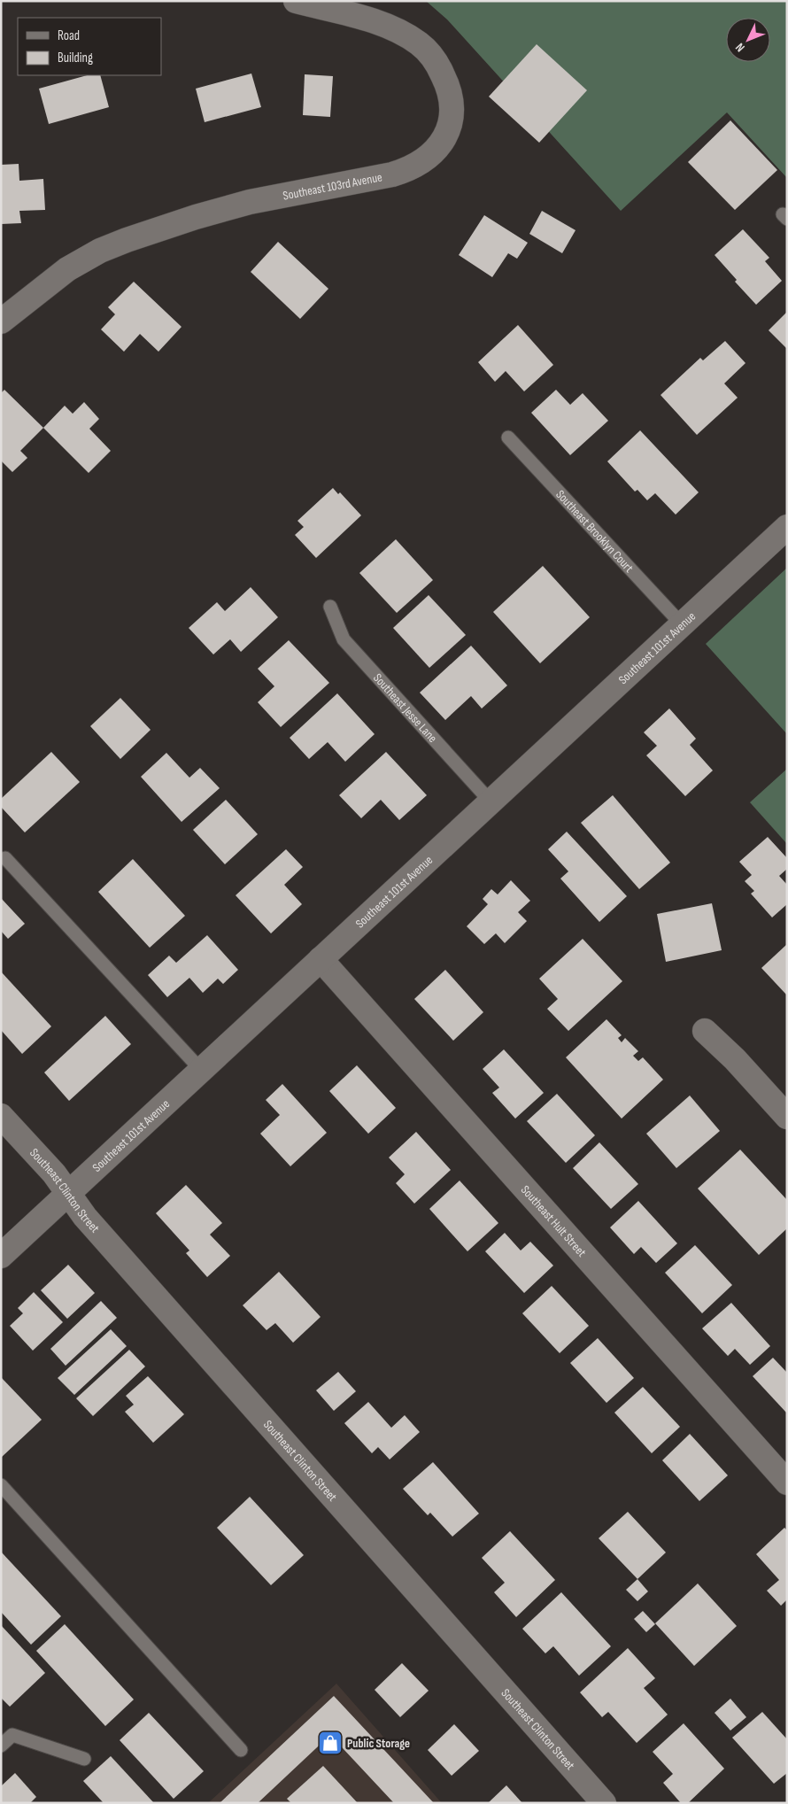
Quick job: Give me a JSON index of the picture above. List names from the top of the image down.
{
  "streets": {
    "street": [
      "Southeast 103rd Avenue",
      "Southeast 101st Avenue",
      "Southeast Clinton Street",
      "Southeast Hult Street"
    ],
    "lane": ["Southeast Brooklyn Court", "Southeast Jesse Lane"]
  },
  "crossings": [
    ["Southeast Brooklyn Court", "Southeast 101st Avenue"],
    ["Southeast 101st Avenue", "Southeast Jesse Lane"],
    ["Southeast 101st Avenue", "Southeast Clinton Street"],
    ["Southeast 101st Avenue", "Southeast Hult Street"]
  ],
  "places": {
    "shop": ["Public Storage"]
  },
  "legend": ["Road", "Building"],
  "north": "bottom left"
}
